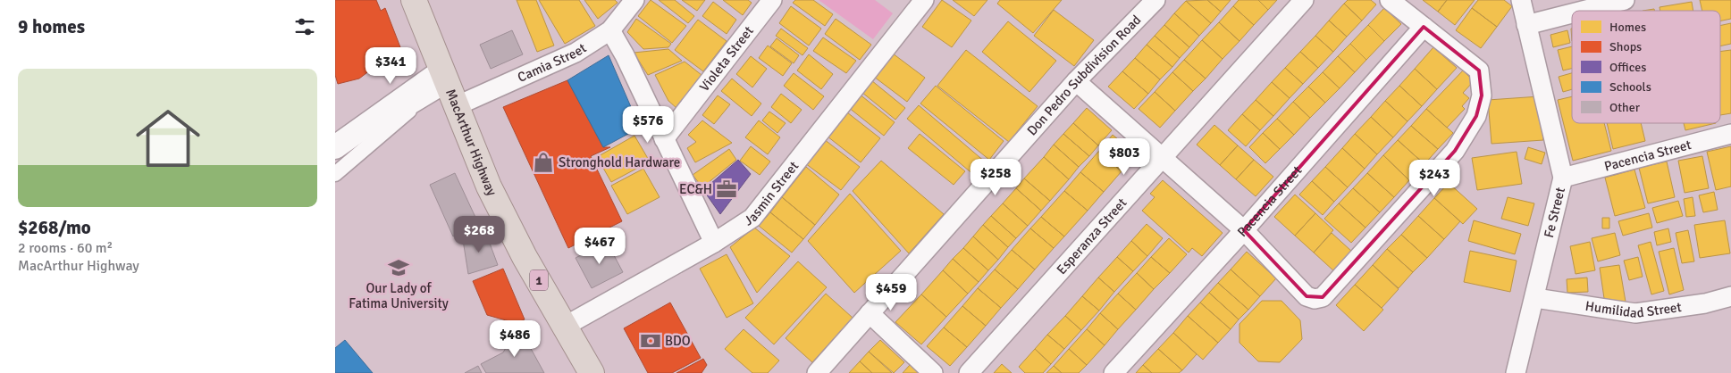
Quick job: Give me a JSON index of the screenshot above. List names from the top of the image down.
{
  "streets": {
    "highway": ["MacArthur Highway", "1"],
    "street": [
      "Violeta Street",
      "Camia Street",
      "Don Pedro Subdivision Road",
      "Pacencia Street",
      "Jasmin Street",
      "Fe Street",
      "Esperanza Street",
      "Humilidad Street"
    ]
  },
  "crossings": [
    ["Camia Street", "MacArthur Highway"],
    ["MacArthur Highway", "Jasmin Street"],
    ["Pacencia Street", "Fe Street"],
    ["Fe Street", "Humilidad Street"]
  ],
  "places": {
    "shop": ["Stronghold Hardware"],
    "office": ["EC&H"],
    "school or university": ["Our Lady of Fatima University"],
    "bank": ["BDO"]
  },
  "legend": [
    "Homes",
    "Shops",
    "Offices",
    "Schools",
    "Other"
  ],
  "page": {
    "heading": "9 homes",
    "price": [
      "$341",
      "$576",
      "$803",
      "$258",
      "$243",
      "$268",
      "$467",
      "$459",
      "$486"
    ],
    "list": [
      {
        "name": "$268/mo",
        "note": "2 rooms · 60 m² · MacArthur Highway"
      }
    ]
  }
}
